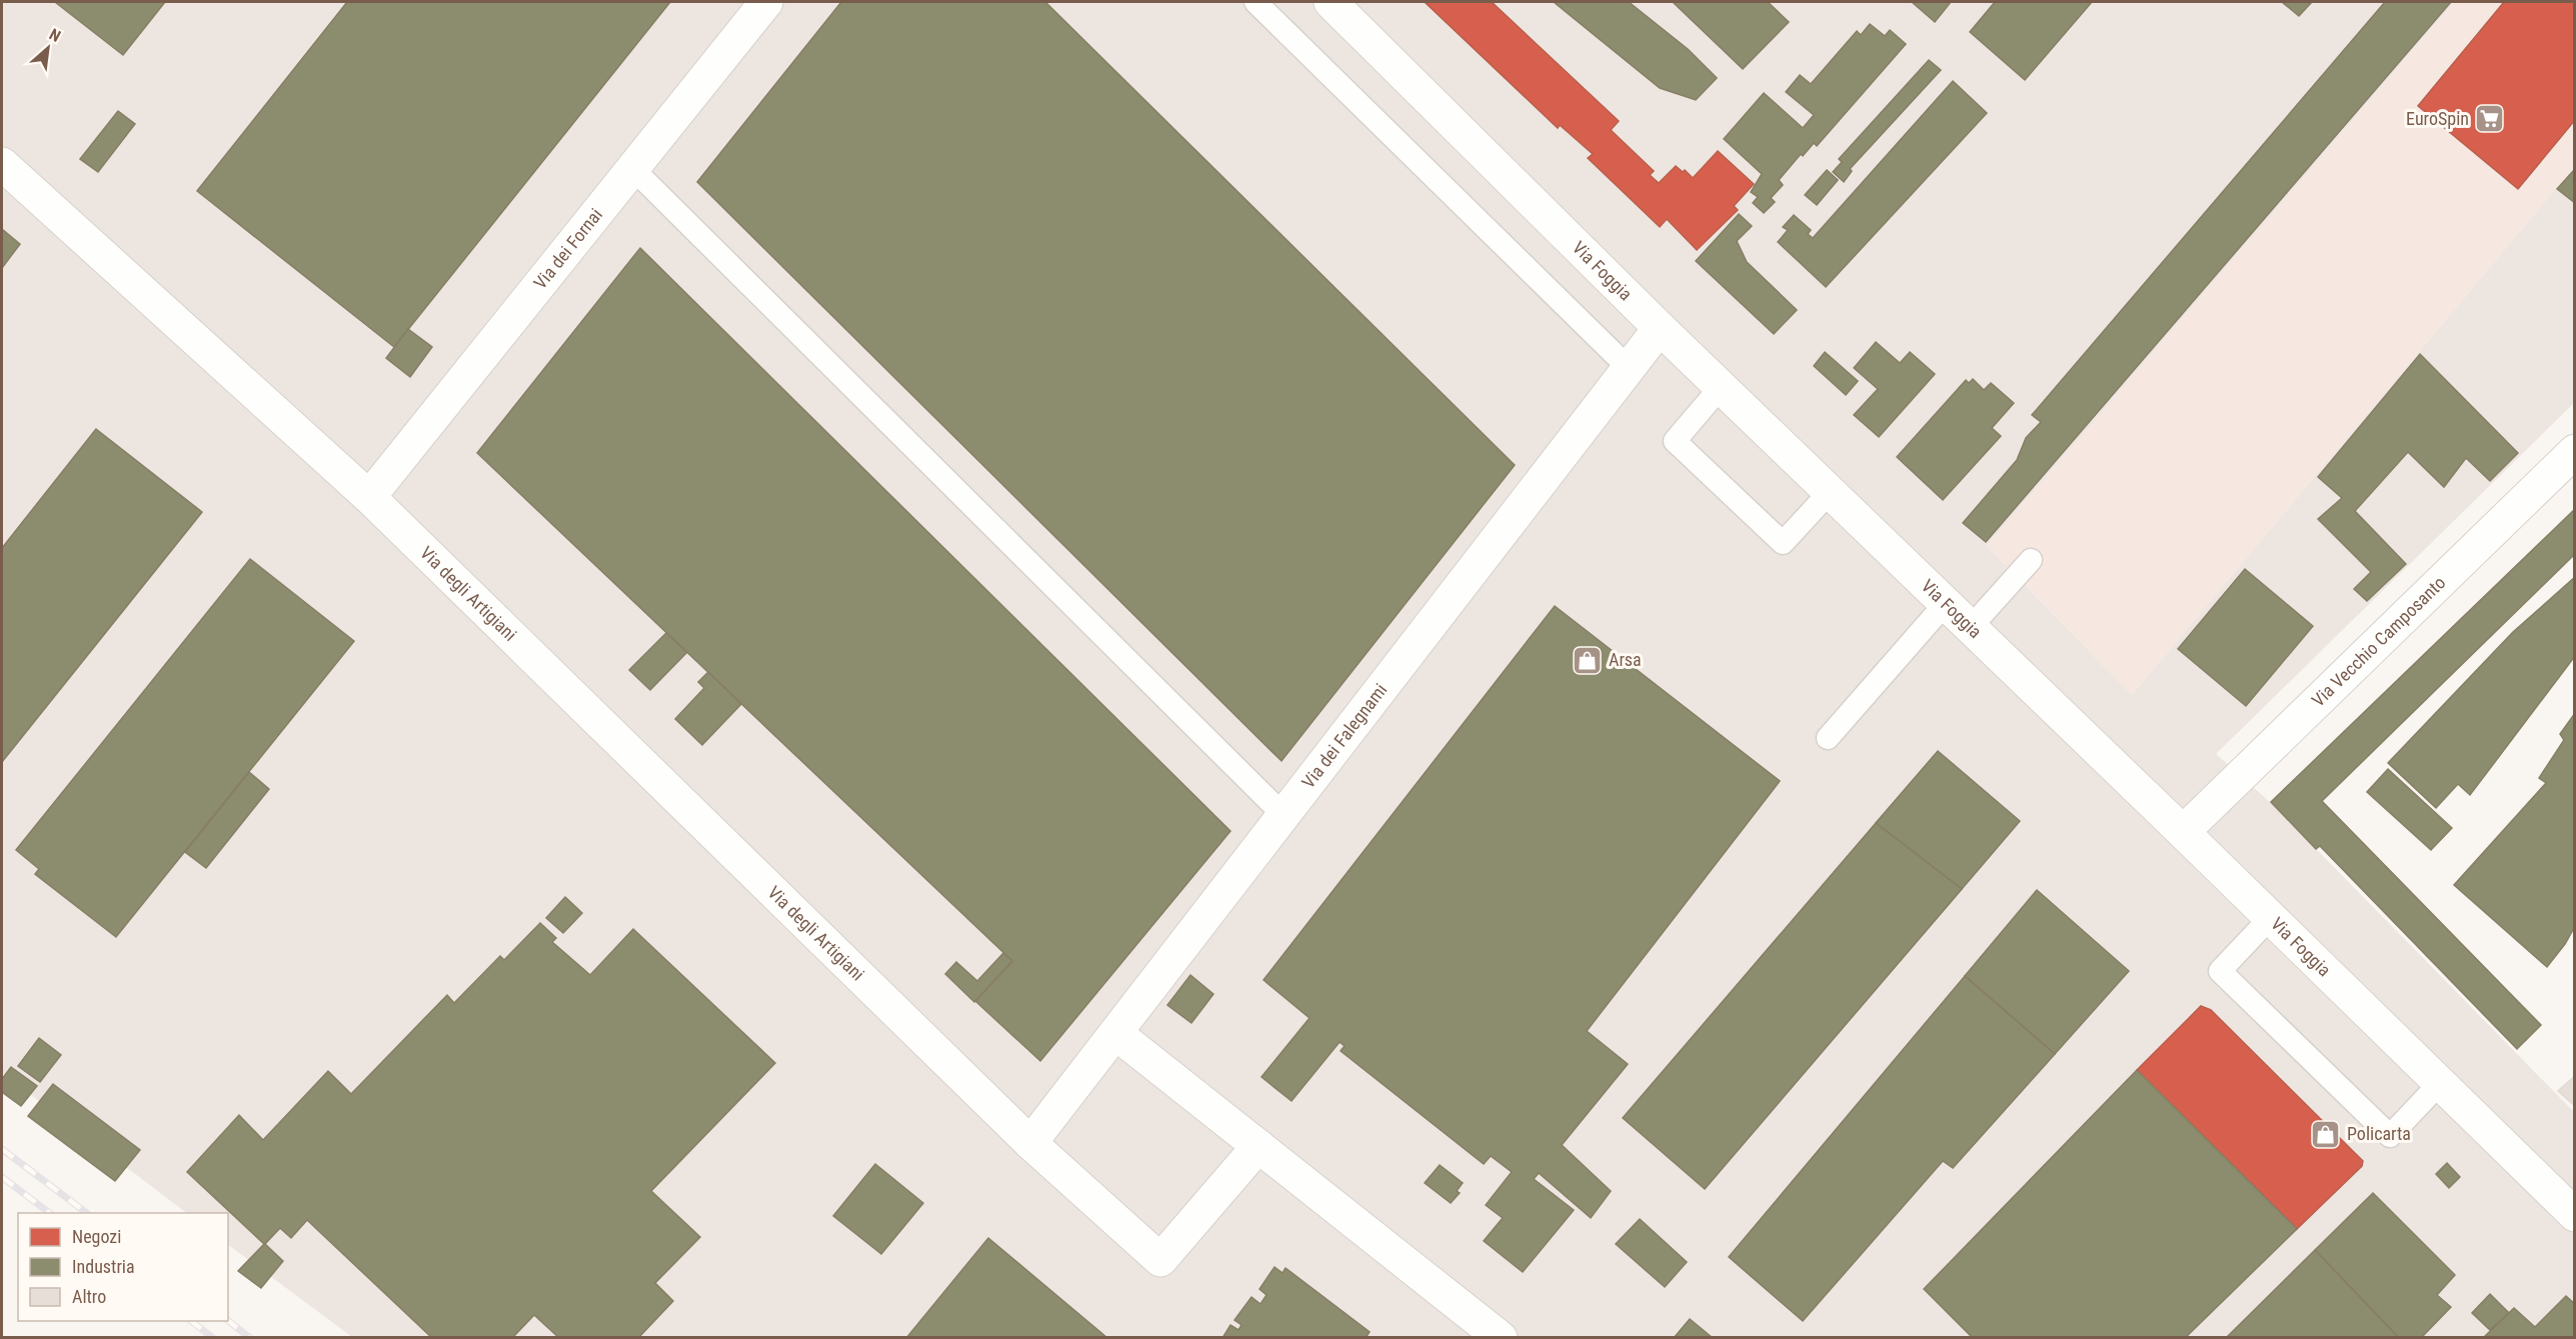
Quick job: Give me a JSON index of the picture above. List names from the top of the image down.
{
  "streets": {
    "street": [
      "Via dei Fornai",
      "Via Foggia",
      "Via degli Artigiani",
      "Via Vecchio Camposanto",
      "Via dei Falegnami"
    ]
  },
  "crossings": [
    ["Via dei Fornai", "Via degli Artigiani"],
    ["Via Foggia", "Via Vecchio Camposanto"],
    ["Via Foggia", "Via dei Falegnami"],
    ["Via degli Artigiani", "Via dei Falegnami"]
  ],
  "places": {
    "supermarket": ["EuroSpin"],
    "shop": ["Arsa", "Policarta"]
  },
  "legend": ["Negozi", "Industria", "Altro"],
  "north": "top right"
}
